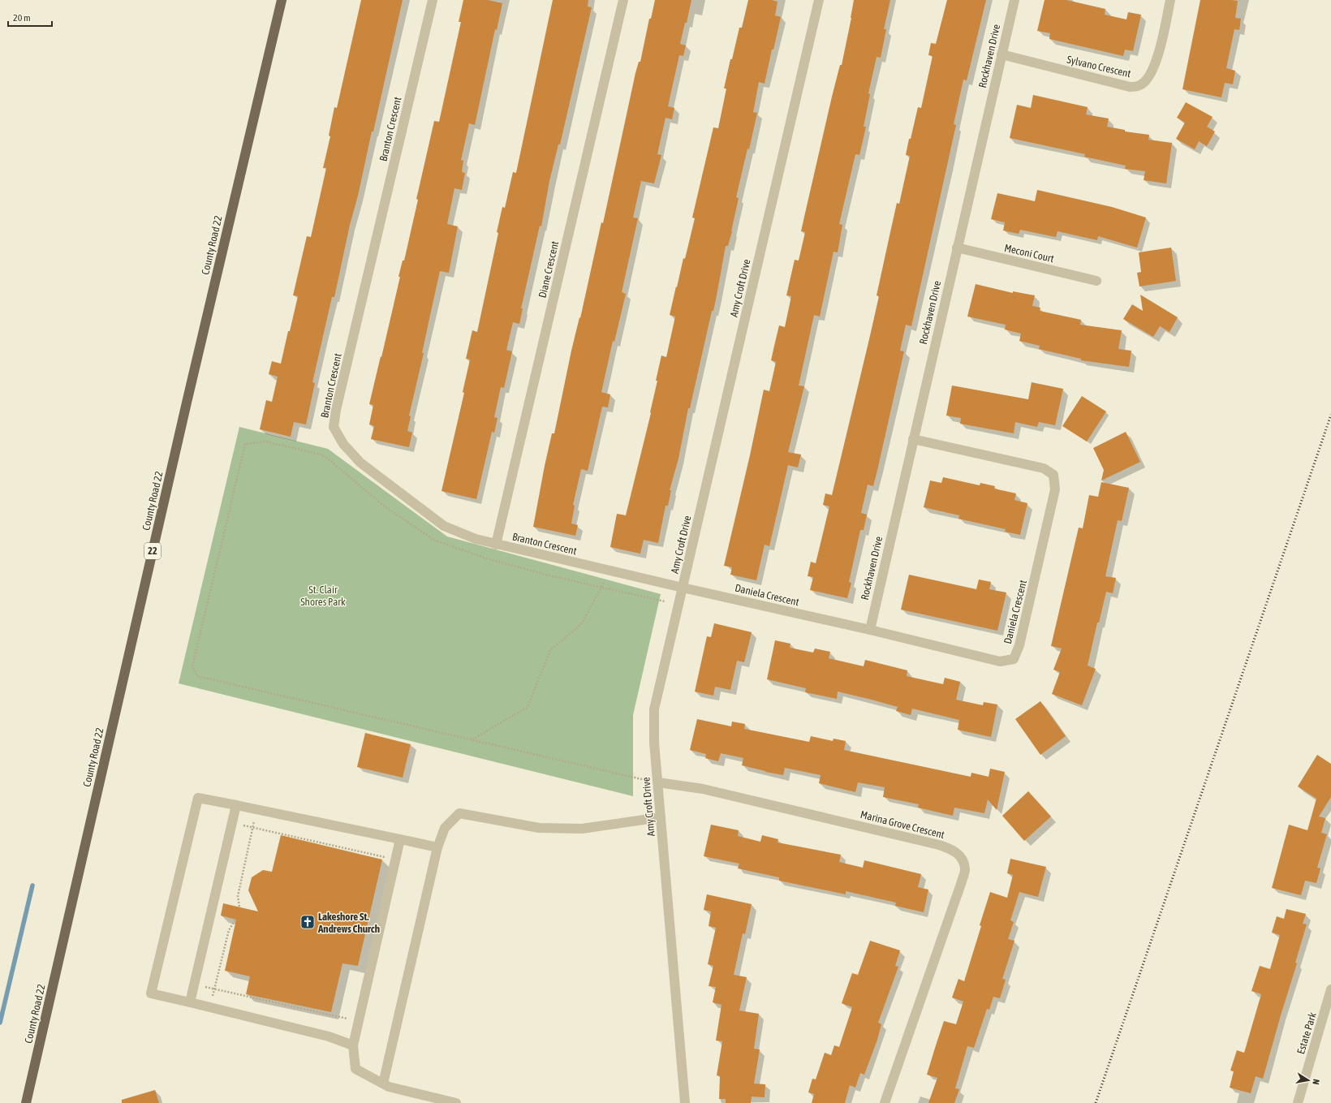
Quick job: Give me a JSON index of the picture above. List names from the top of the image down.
{
  "streets": {
    "main road": ["County Road 22", "22"],
    "street": [
      "Rockhaven Drive",
      "Sylvano Crescent",
      "Branton Crescent",
      "Meconi Court",
      "Diane Crescent",
      "Amy Croft Drive",
      "Daniela Crescent",
      "Marina Grove Crescent",
      "Estate Park"
    ]
  },
  "crossings": [
    ["Rockhaven Drive", "Sylvano Crescent"],
    ["Rockhaven Drive", "Meconi Court"],
    ["Rockhaven Drive", "Daniela Crescent"],
    ["Branton Crescent", "Diane Crescent"],
    ["Branton Crescent", "Amy Croft Drive"],
    ["Branton Crescent", "Daniela Crescent"],
    ["Amy Croft Drive", "Daniela Crescent"],
    ["Amy Croft Drive", "Marina Grove Crescent"]
  ],
  "parks": ["St. Clair Shores Park"],
  "places": {
    "church": ["Lakeshore St. Andrews Church"]
  },
  "scale_bar": "20 m",
  "north": "right"
}
